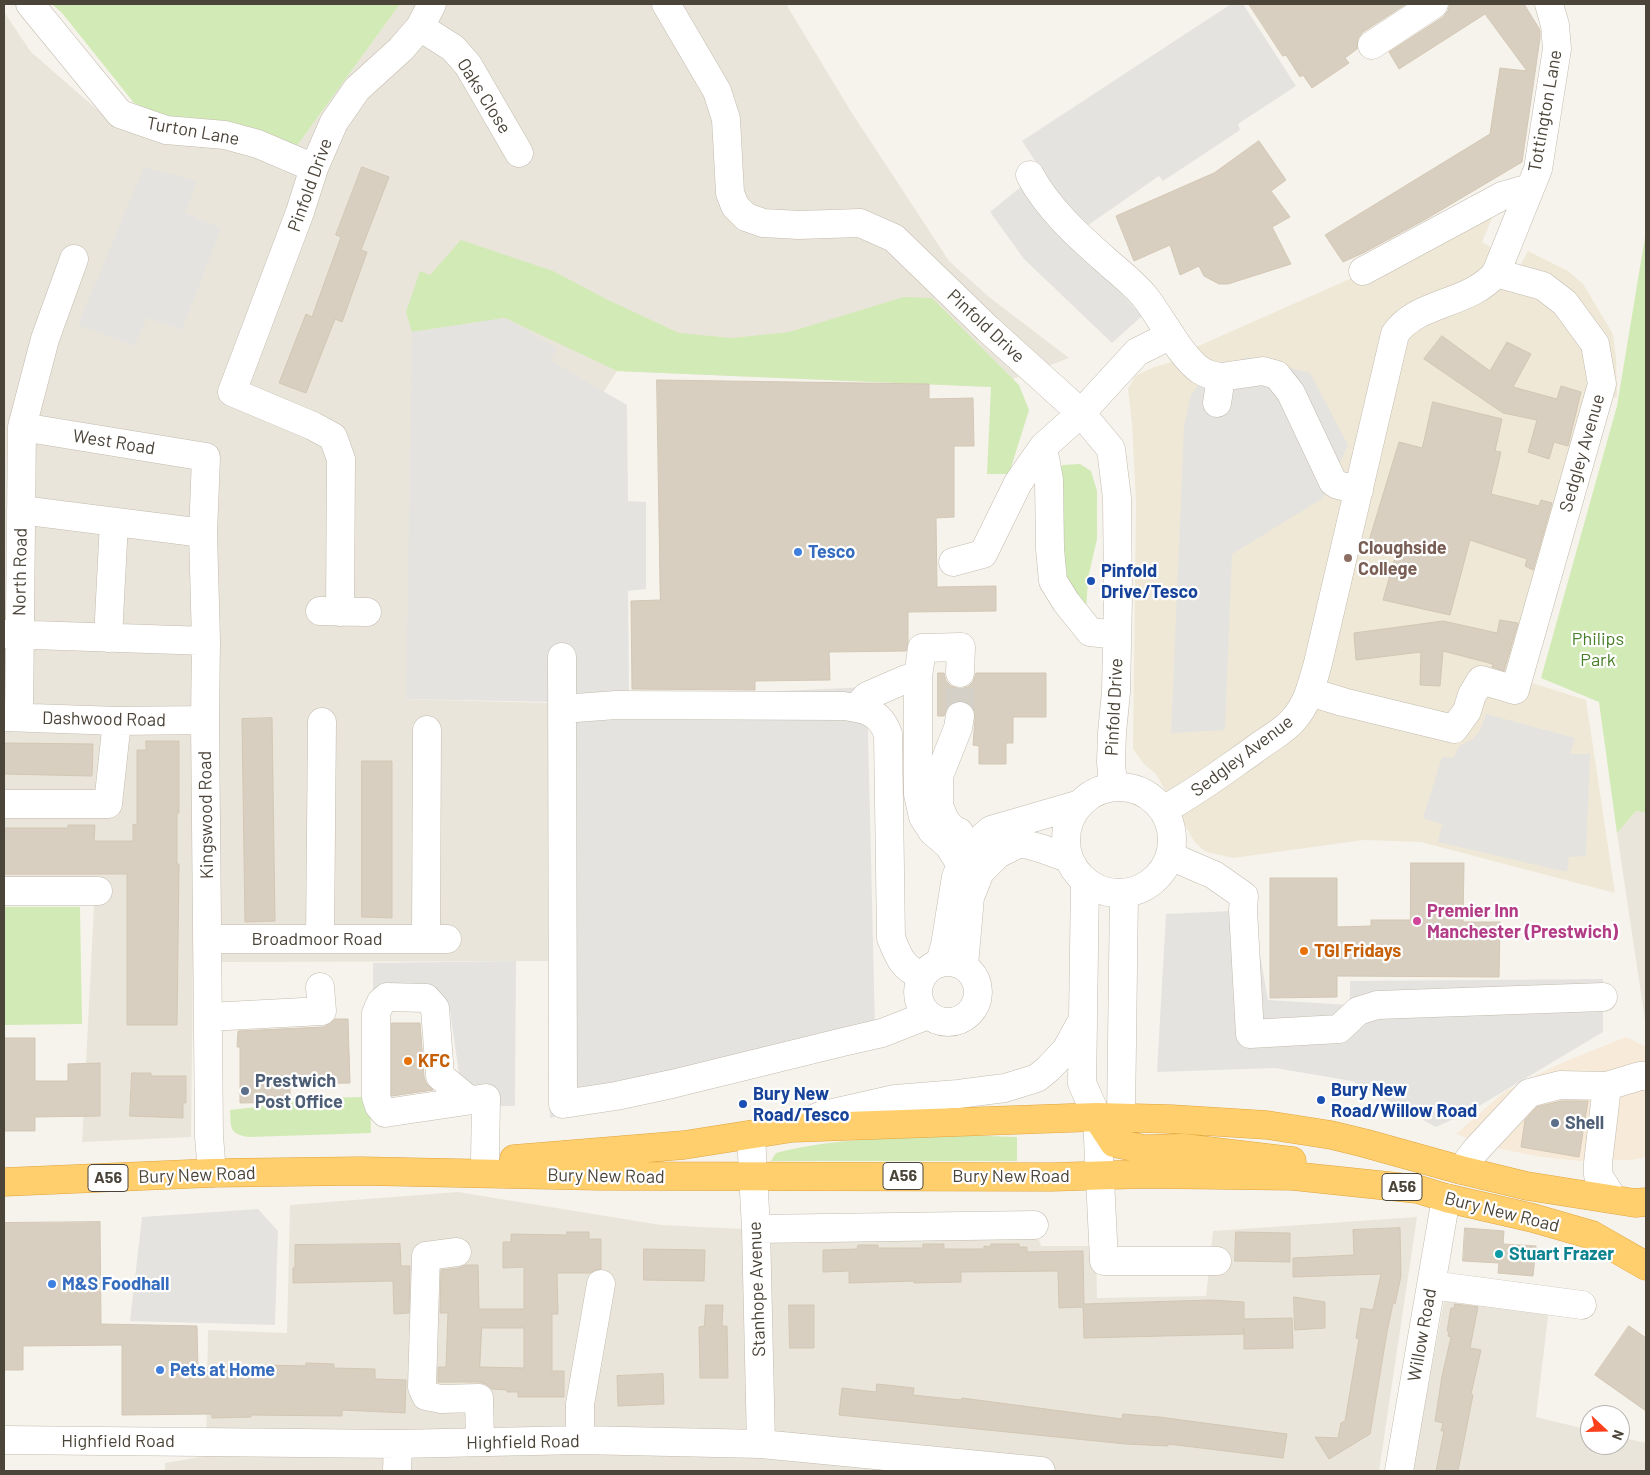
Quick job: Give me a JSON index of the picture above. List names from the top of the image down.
{
  "streets": {
    "highway": ["Bury New Road", "A56"],
    "street": [
      "Oaks Close",
      "Tottington Lane",
      "Turton Lane",
      "Pinfold Drive",
      "West Road",
      "Sedgley Avenue",
      "North Road",
      "Dashwood Road",
      "Kingswood Road",
      "Broadmoor Road",
      "Stanhope Avenue",
      "Willow Road",
      "Highfield Road"
    ]
  },
  "crossings": [
    ["Oaks Close", "Pinfold Drive"],
    ["Tottington Lane", "Sedgley Avenue"],
    ["Turton Lane", "Pinfold Drive"],
    ["Pinfold Drive", "Sedgley Avenue"],
    ["West Road", "North Road"],
    ["West Road", "Kingswood Road"],
    ["North Road", "Dashwood Road"],
    ["Dashwood Road", "Kingswood Road"],
    ["Kingswood Road", "Broadmoor Road"],
    ["Kingswood Road", "Bury New Road"],
    ["Bury New Road", "Stanhope Avenue"],
    ["Bury New Road", "Willow Road"],
    ["Stanhope Avenue", "Highfield Road"]
  ],
  "parks": ["Philips Park"],
  "places": [
    "Tesco",
    "Cloughside College",
    "Pinfold Drive/Tesco",
    "Premier Inn Manchester (Prestwich)",
    "TGI Fridays",
    "KFC",
    "Prestwich Post Office",
    "Bury New Road/Willow Road",
    "Bury New Road/Tesco",
    "Shell",
    "Stuart Frazer",
    "M&S Foodhall",
    "Pets at Home"
  ],
  "north": "right"
}
